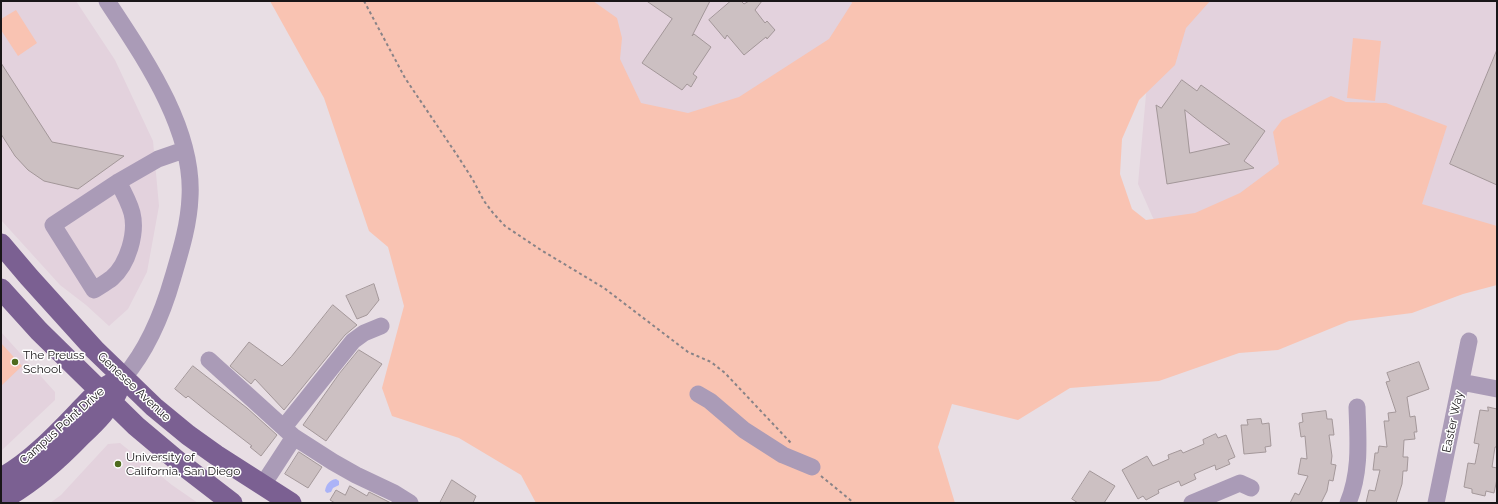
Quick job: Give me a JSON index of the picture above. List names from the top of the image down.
{
  "streets": {
    "main road": ["Genesee Avenue", "Campus Point Drive"],
    "street": ["Easter Way"]
  },
  "crossings": [
    ["Genesee Avenue", "Campus Point Drive"]
  ],
  "places": ["The Preuss School", "University of California, San Diego"]
}
